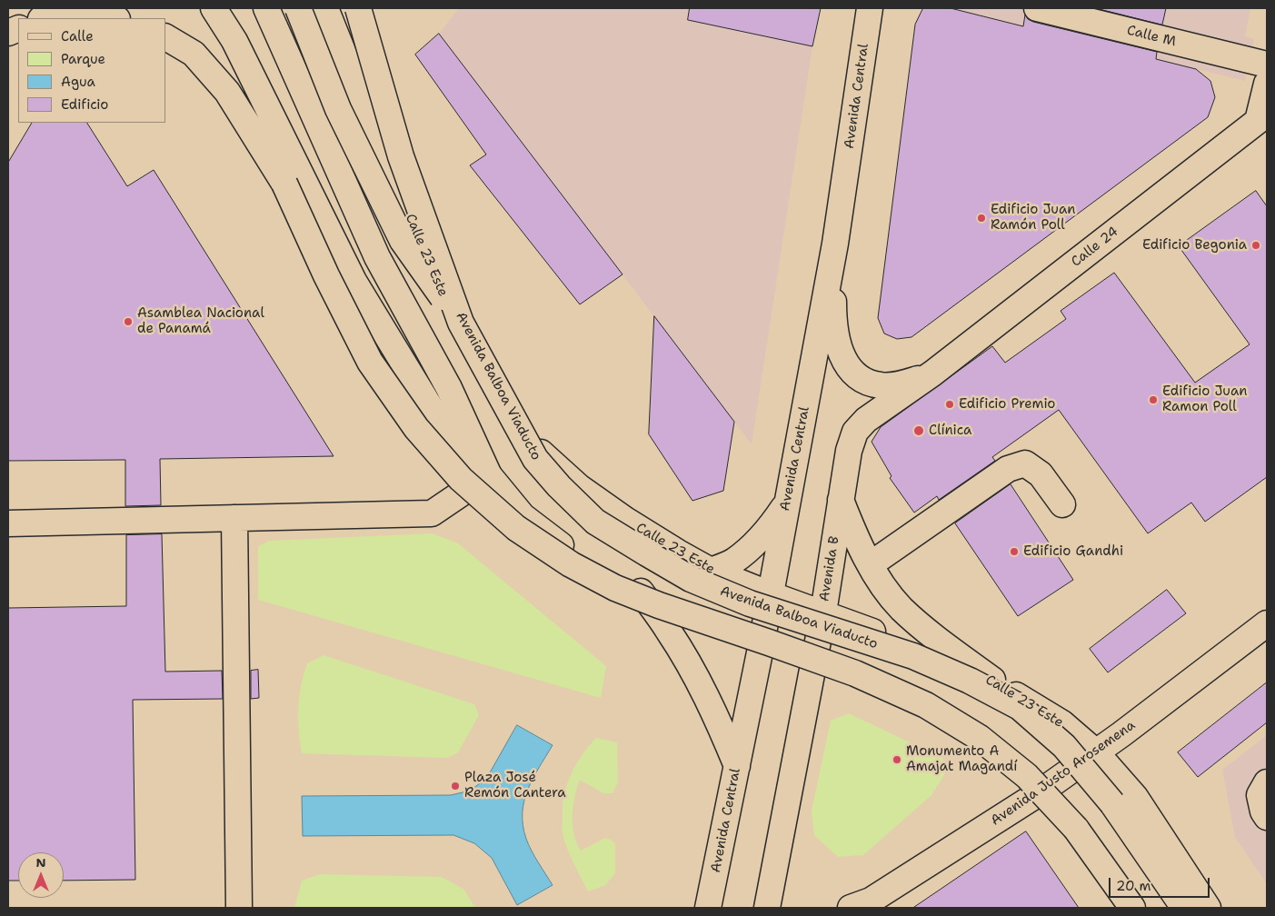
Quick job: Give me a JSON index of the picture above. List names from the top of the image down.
{
  "streets": {
    "main road": [
      "Calle M",
      "Avenida Central",
      "Calle 24",
      "Calle 23 Este",
      "Avenida Balboa Viaducto",
      "Avenida B",
      "Avenida Justo Arosemena"
    ]
  },
  "crossings": [
    ["Avenida Central", "Calle 23 Este"],
    ["Calle 24", "Avenida B"],
    ["Calle 23 Este", "Avenida B"],
    ["Calle 23 Este", "Avenida Justo Arosemena"]
  ],
  "places": [
    "Edificio Juan Ramón Poll",
    "Edificio Begonia",
    "Asamblea Nacional de Panamá",
    "Edificio Juan Ramon Poll",
    "Edificio Premio",
    "Clínica",
    "Edificio Gandhi",
    "Monumento A Amajat Magandí",
    "Plaza José Remón Cantera"
  ],
  "legend": [
    "Calle",
    "Parque",
    "Agua",
    "Edificio"
  ],
  "scale_bar": "20 m",
  "north": "top"
}
